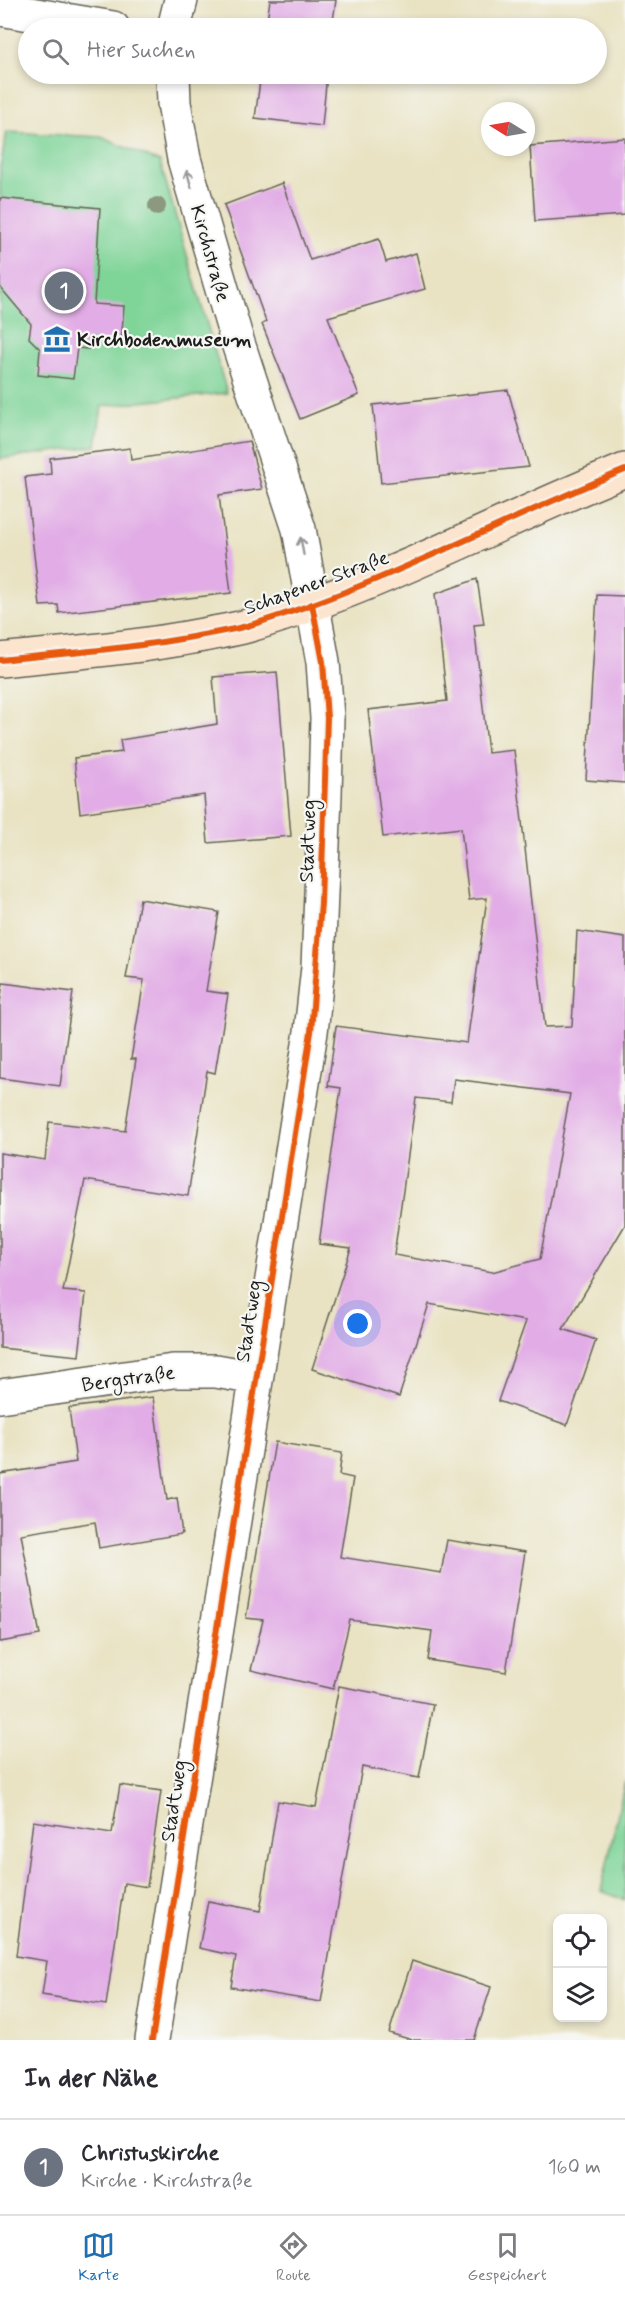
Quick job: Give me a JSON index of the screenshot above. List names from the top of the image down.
{
  "streets": {
    "street": [
      "Kirchstraße",
      "Schapener Straße",
      "Stadtweg",
      "Bergstraße"
    ]
  },
  "crossings": [
    ["Kirchstraße", "Schapener Straße"],
    ["Kirchstraße", "Stadtweg"],
    ["Schapener Straße", "Stadtweg"],
    ["Stadtweg", "Bergstraße"]
  ],
  "one_way": ["Kirchstraße"],
  "places": {
    "museum": ["Kirchbodenmuseum"]
  },
  "north": "left",
  "page": {
    "search": "Hier suchen",
    "pins": "1",
    "heading": "In der Nähe",
    "list": [
      {
        "mark": "1",
        "name": "Christuskirche",
        "note": "Kirche · Kirchstraße",
        "value": "160 m"
      }
    ],
    "nav": ["Karte", "Route", "Gespeichert"]
  }
}
